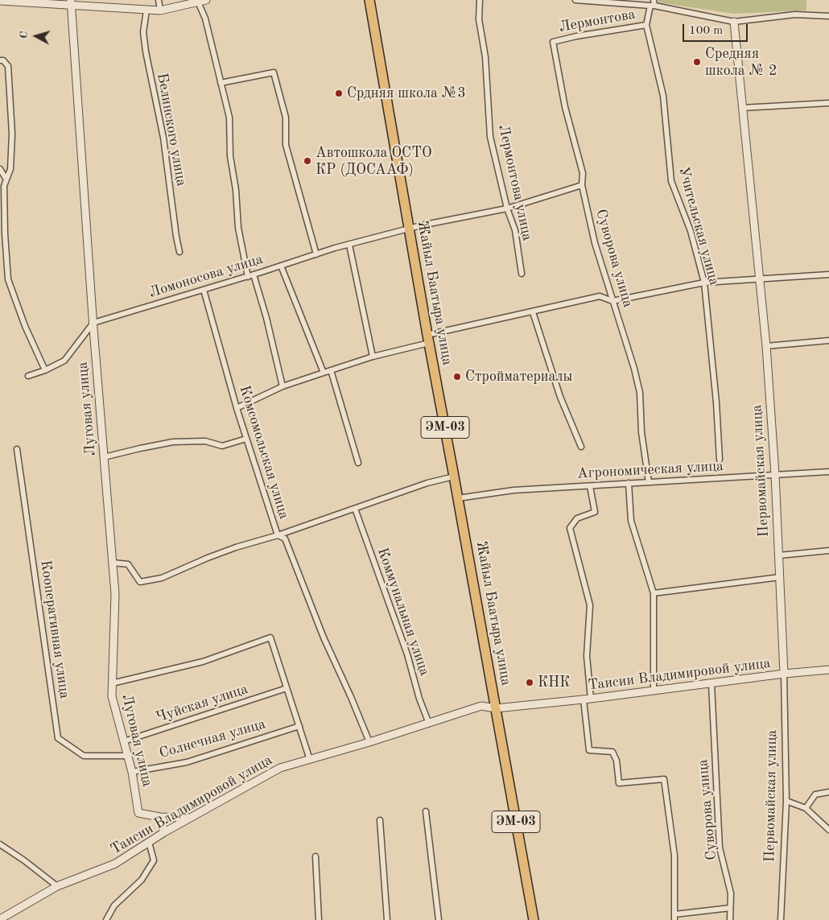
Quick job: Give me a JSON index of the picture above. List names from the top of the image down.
{
  "streets": {
    "highway": ["Жайыл Баатыра улица", "ЭМ-03"],
    "street": [
      "Лермонтова",
      "Белинского улица",
      "Лермонтова улица",
      "Учительская улица",
      "Суворова улица",
      "Ломоносова улица",
      "Луговая улица",
      "Комсомольская улица",
      "Агрономическая улица",
      "Первомайская улица",
      "Коммунальная улица",
      "Кооперативная улица",
      "Таисии Владимировой улица",
      "Чуйская улица",
      "Солнечная улица"
    ]
  },
  "crossings": [
    ["Лермонтова", "Учительская улица"],
    ["Лермонтова", "Суворова улица"],
    ["Лермонтова улица", "Ломоносова улица"],
    ["Суворова улица", "Ломоносова улица"],
    ["Суворова улица", "Агрономическая улица"],
    ["Суворова улица", "Таисии Владимировой улица"],
    ["Ломоносова улица", "Жайыл Баатыра улица"],
    ["Ломоносова улица", "Луговая улица"],
    ["Ломоносова улица", "Комсомольская улица"],
    ["Жайыл Баатыра улица", "ЭМ-03"],
    ["Жайыл Баатыра улица", "Агрономическая улица"],
    ["Жайыл Баатыра улица", "Таисии Владимировой улица"],
    ["Луговая улица", "Кооперативная улица"],
    ["Луговая улица", "Чуйская улица"],
    ["Луговая улица", "Солнечная улица"],
    ["ЭМ-03", "Таисии Владимировой улица"],
    ["Комсомольская улица", "Таисии Владимировой улица"],
    ["Агрономическая улица", "Первомайская улица"],
    ["Первомайская улица", "Таисии Владимировой улица"],
    ["Коммунальная улица", "Таисии Владимировой улица"]
  ],
  "places": [
    "Средняя школа № 2",
    "Срдняя школа №3",
    "Автошкола ОСТО КР (ДОСААФ)",
    "Стройматериалы",
    "КНК"
  ],
  "scale_bar": "100 m",
  "north": "left"
}
